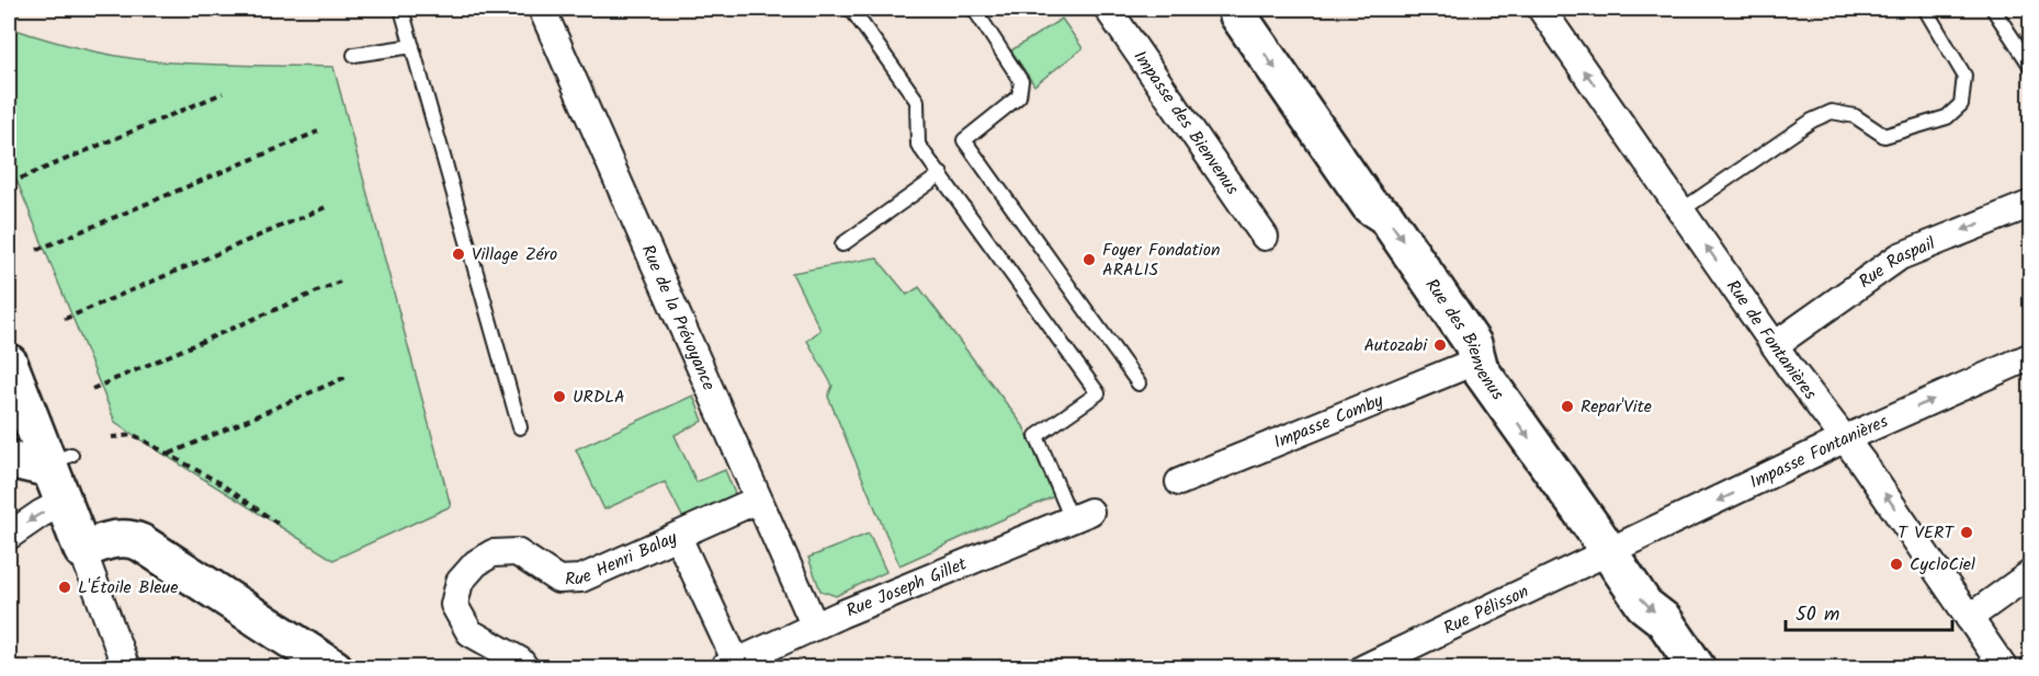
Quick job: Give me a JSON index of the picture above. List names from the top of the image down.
{
  "streets": {
    "street": [
      "Impasse des Bienvenus",
      "Rue Raspail",
      "Rue de la Prévoyance",
      "Rue des Bienvenus",
      "Rue de Fontanières",
      "Impasse Comby",
      "Impasse Fontanières",
      "Rue Henri Balay",
      "Rue Joseph Gillet",
      "Rue Pélisson"
    ]
  },
  "crossings": [
    ["Rue Raspail", "Rue de Fontanières"],
    ["Rue de la Prévoyance", "Rue Henri Balay"],
    ["Rue de la Prévoyance", "Rue Joseph Gillet"],
    ["Rue des Bienvenus", "Impasse Comby"],
    ["Rue des Bienvenus", "Impasse Fontanières"],
    ["Rue des Bienvenus", "Rue Pélisson"],
    ["Rue de Fontanières", "Impasse Fontanières"],
    ["Impasse Fontanières", "Rue Pélisson"]
  ],
  "one_way": ["Rue Raspail", "Rue des Bienvenus", "Rue de Fontanières"],
  "places": [
    "Village Zéro",
    "Foyer Fondation ARALIS",
    "Autozabi",
    "URDLA",
    "Repar'Vite",
    "T VERT",
    "CycloCiel",
    "L'Étoile Bleue"
  ],
  "scale_bar": "50 m"
}
